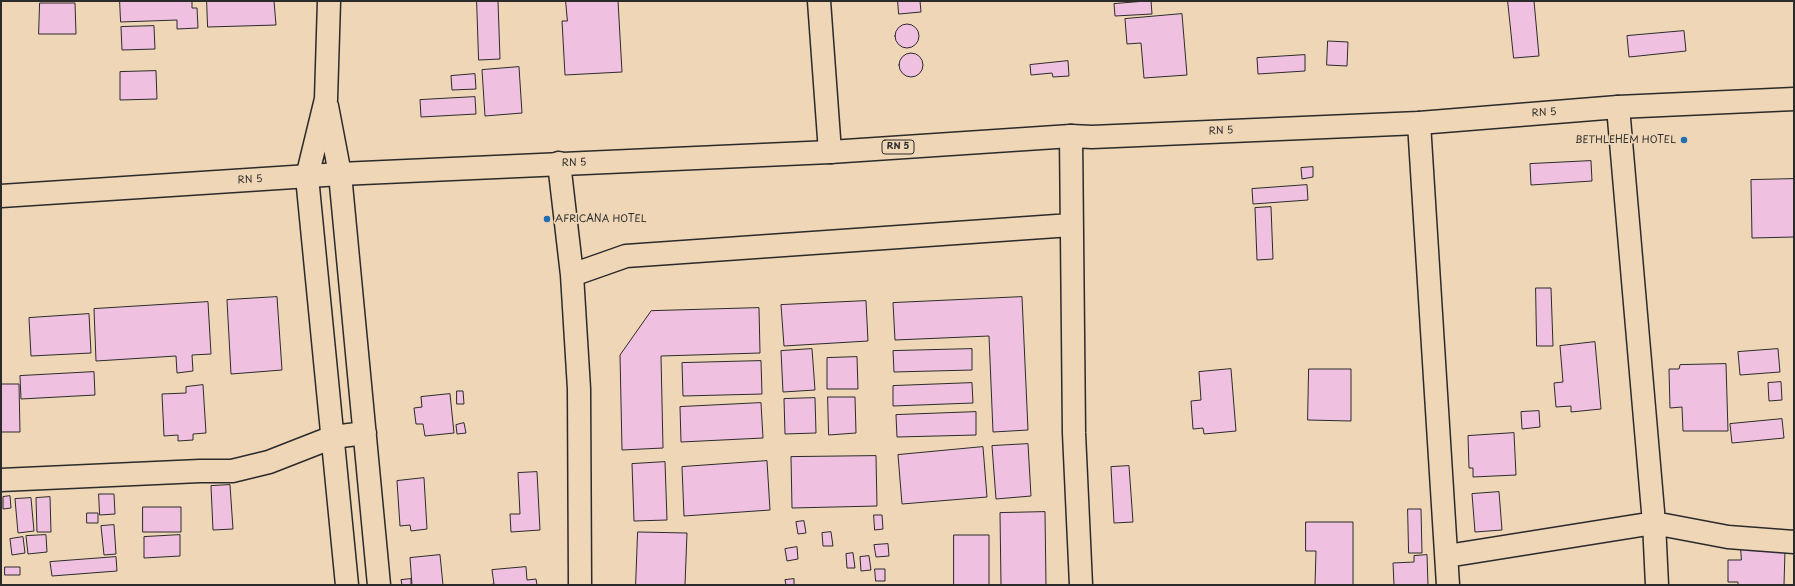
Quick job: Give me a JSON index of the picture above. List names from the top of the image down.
{
  "streets": {
    "street": ["RN 5"]
  },
  "places": ["BETHLEHEM HOTEL", "AFRICANA HOTEL"]
}
